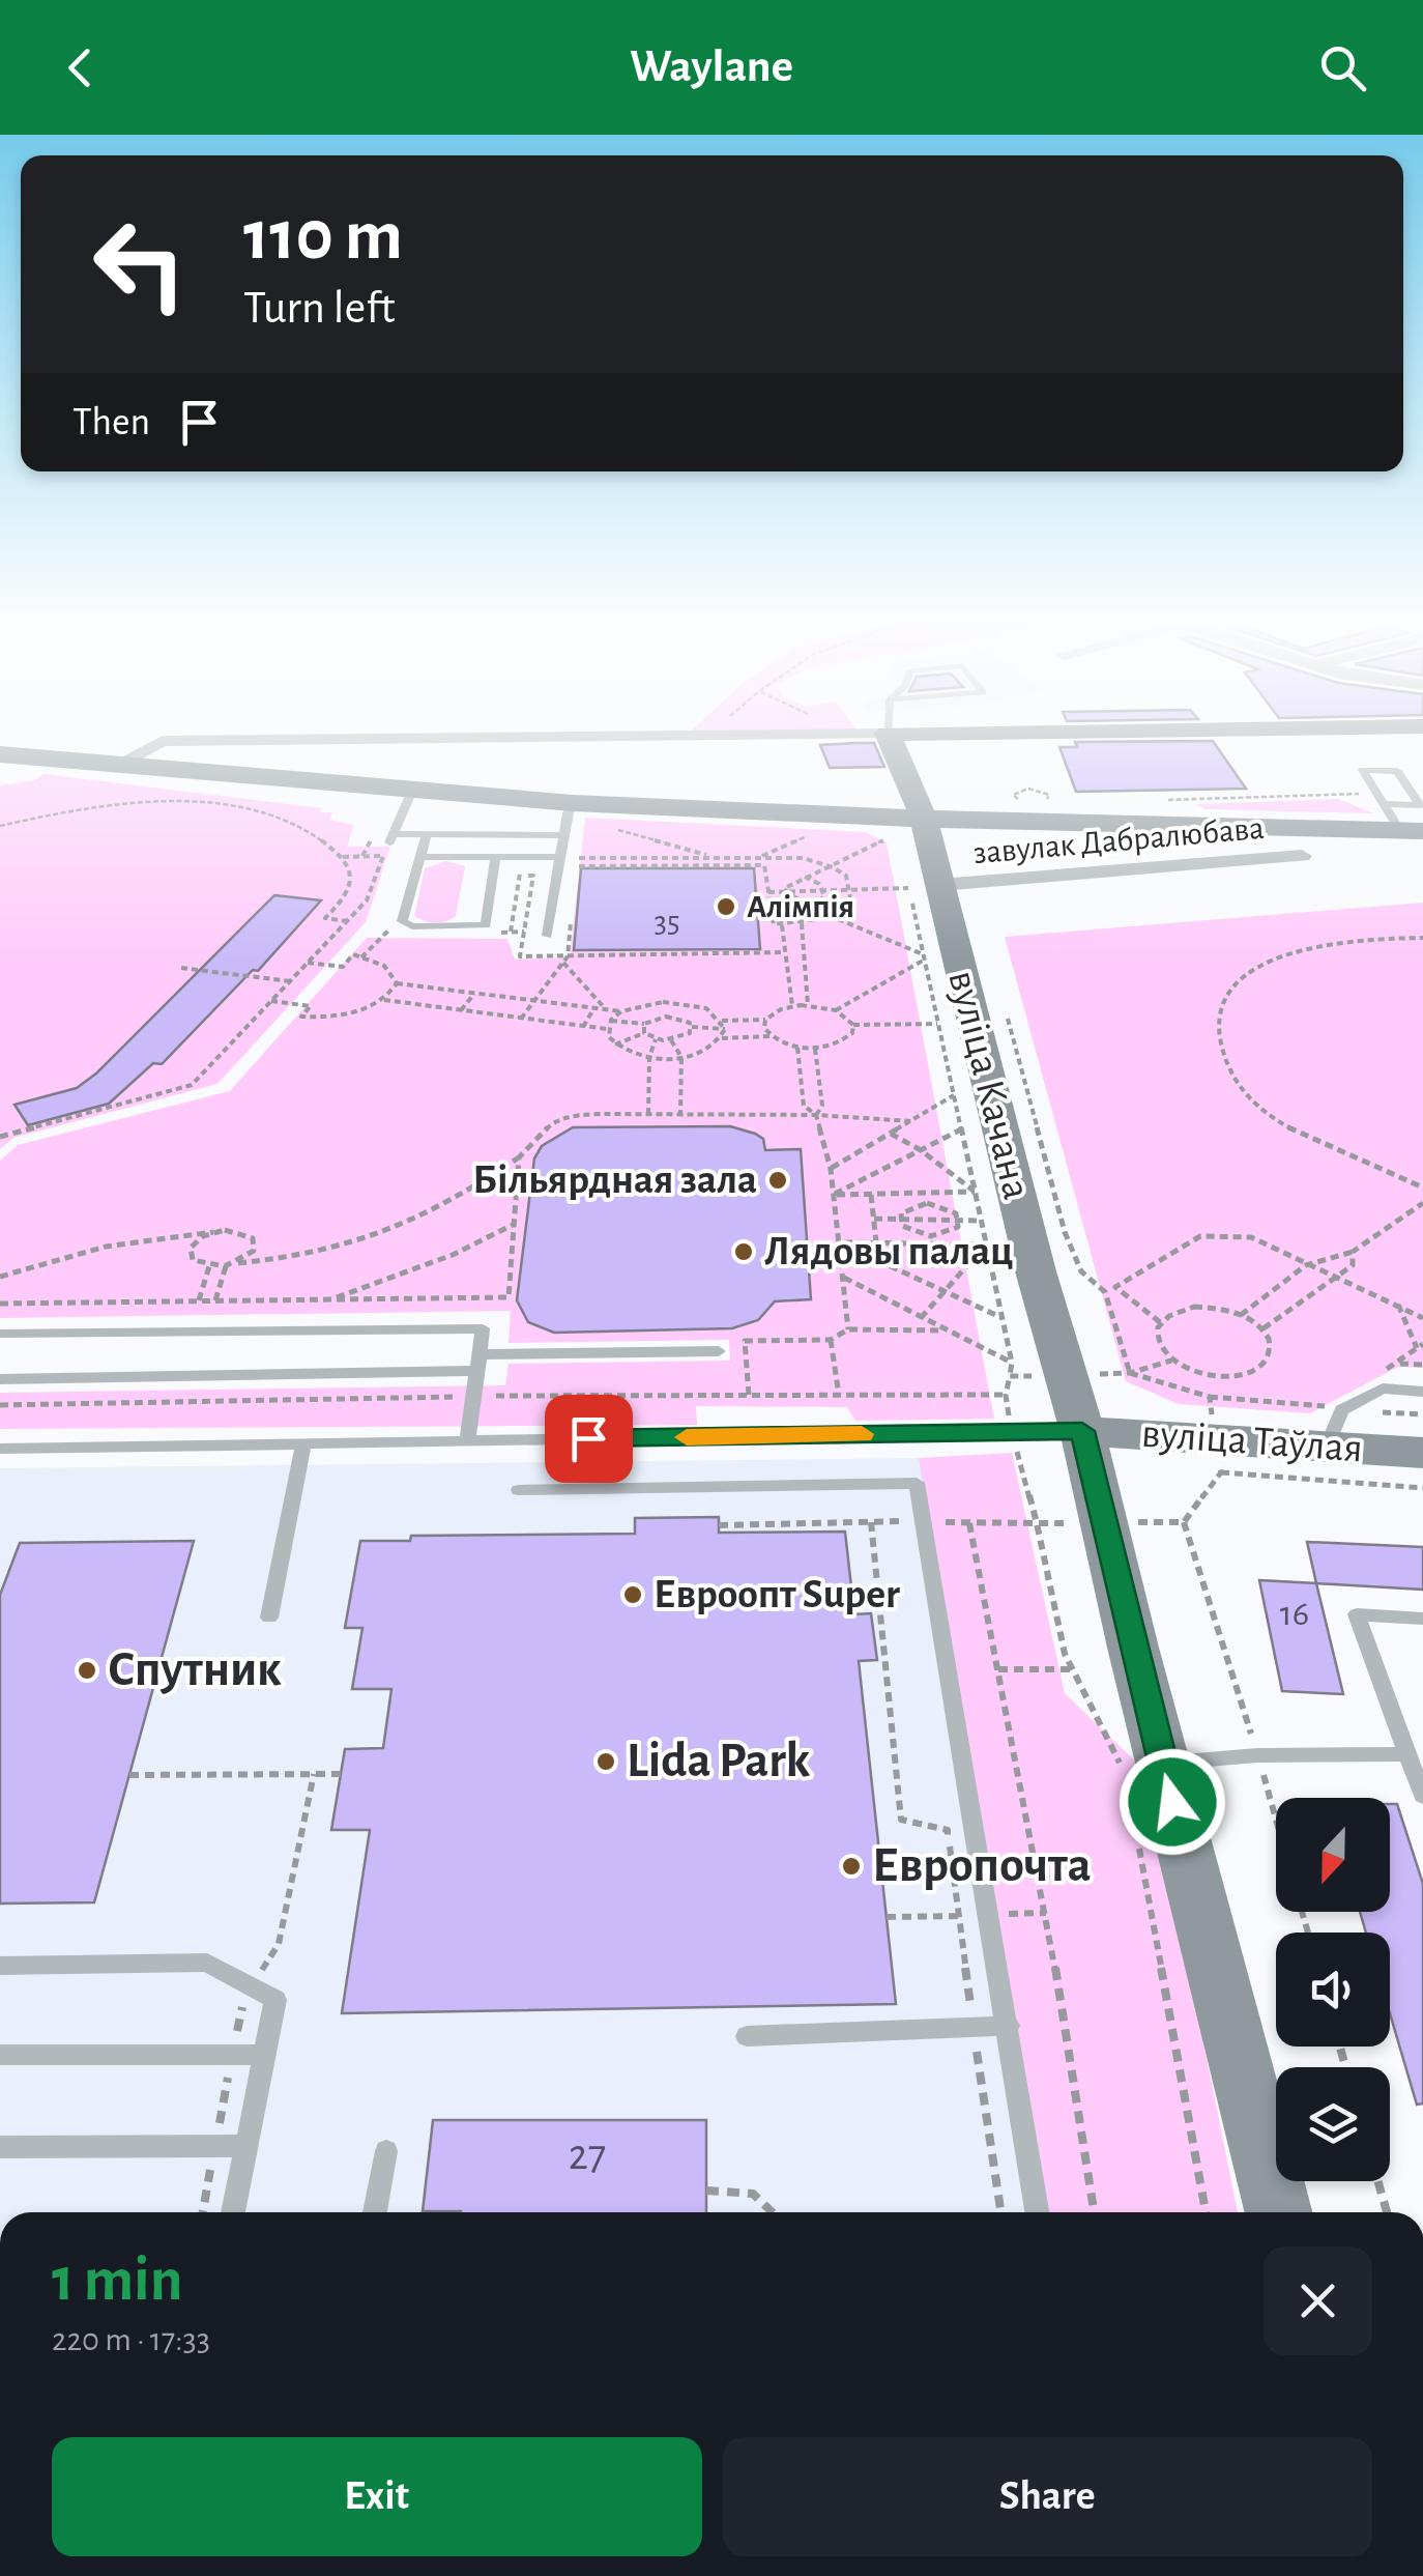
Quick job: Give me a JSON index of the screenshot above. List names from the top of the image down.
{
  "streets": {
    "main road": ["вуліца Качана", "вуліца Таўлая"],
    "street": ["завулак Дабралюбава"]
  },
  "crossings": [
    ["завулак Дабралюбава", "вуліца Качана"],
    ["вуліца Качана", "вуліца Таўлая"]
  ],
  "places": [
    "Алімпія",
    "Більярдная зала",
    "Лядовы палац",
    "Евроопт Super",
    "Спутник",
    "Lida Park",
    "Европочта"
  ],
  "house_numbers": ["35", "16", "27"],
  "north": "bottom",
  "page": {
    "header": "Waylane",
    "turn": ["110 m", "Turn left"],
    "then": "Then",
    "heading": ["1 min", "220 m · 17:33"],
    "buttons": ["Exit", "Share"]
  }
}
